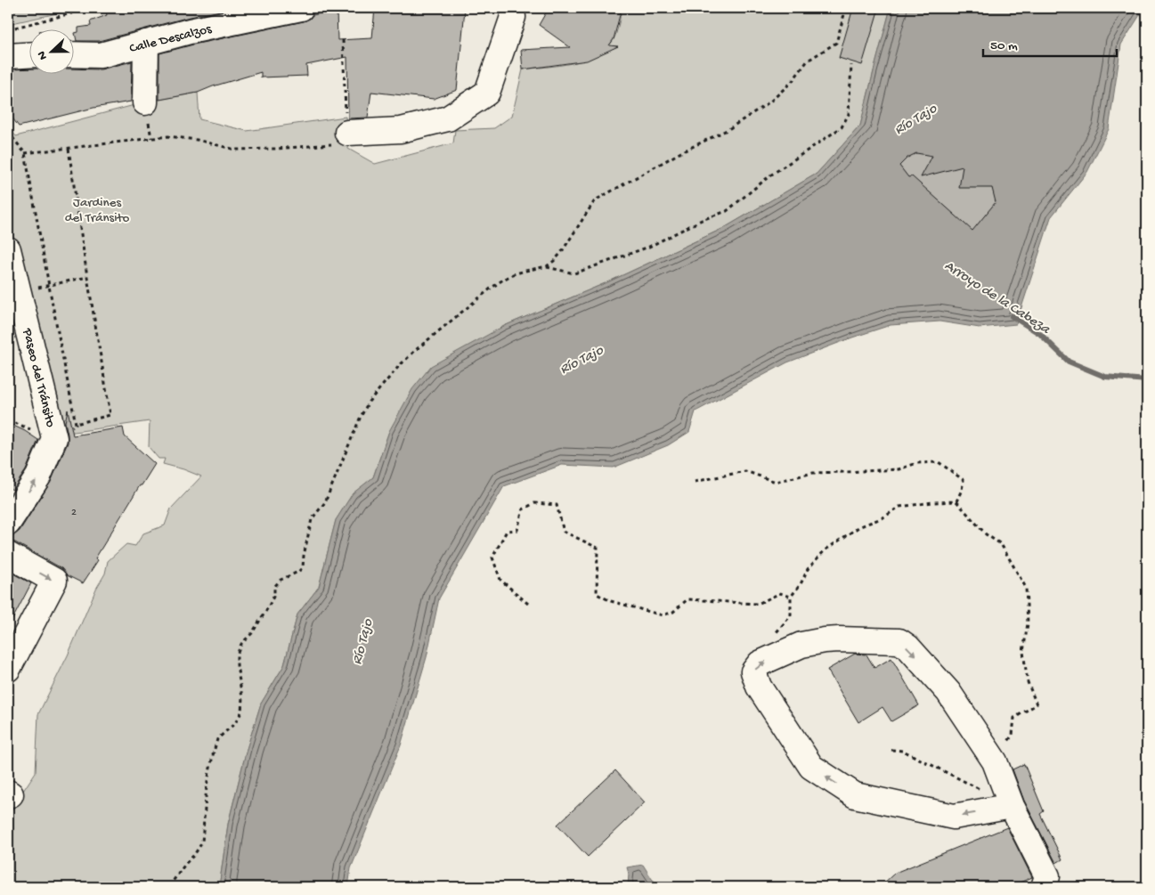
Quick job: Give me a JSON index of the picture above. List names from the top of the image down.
{
  "streets": {
    "street": ["Calle Descalzos", "Paseo del Tránsito"]
  },
  "water": ["Río Tajo", "Arroyo de la Cabeza"],
  "parks": ["Jardines del Tránsito"],
  "house_numbers": ["2"],
  "scale_bar": "50 m",
  "north": "left"
}
